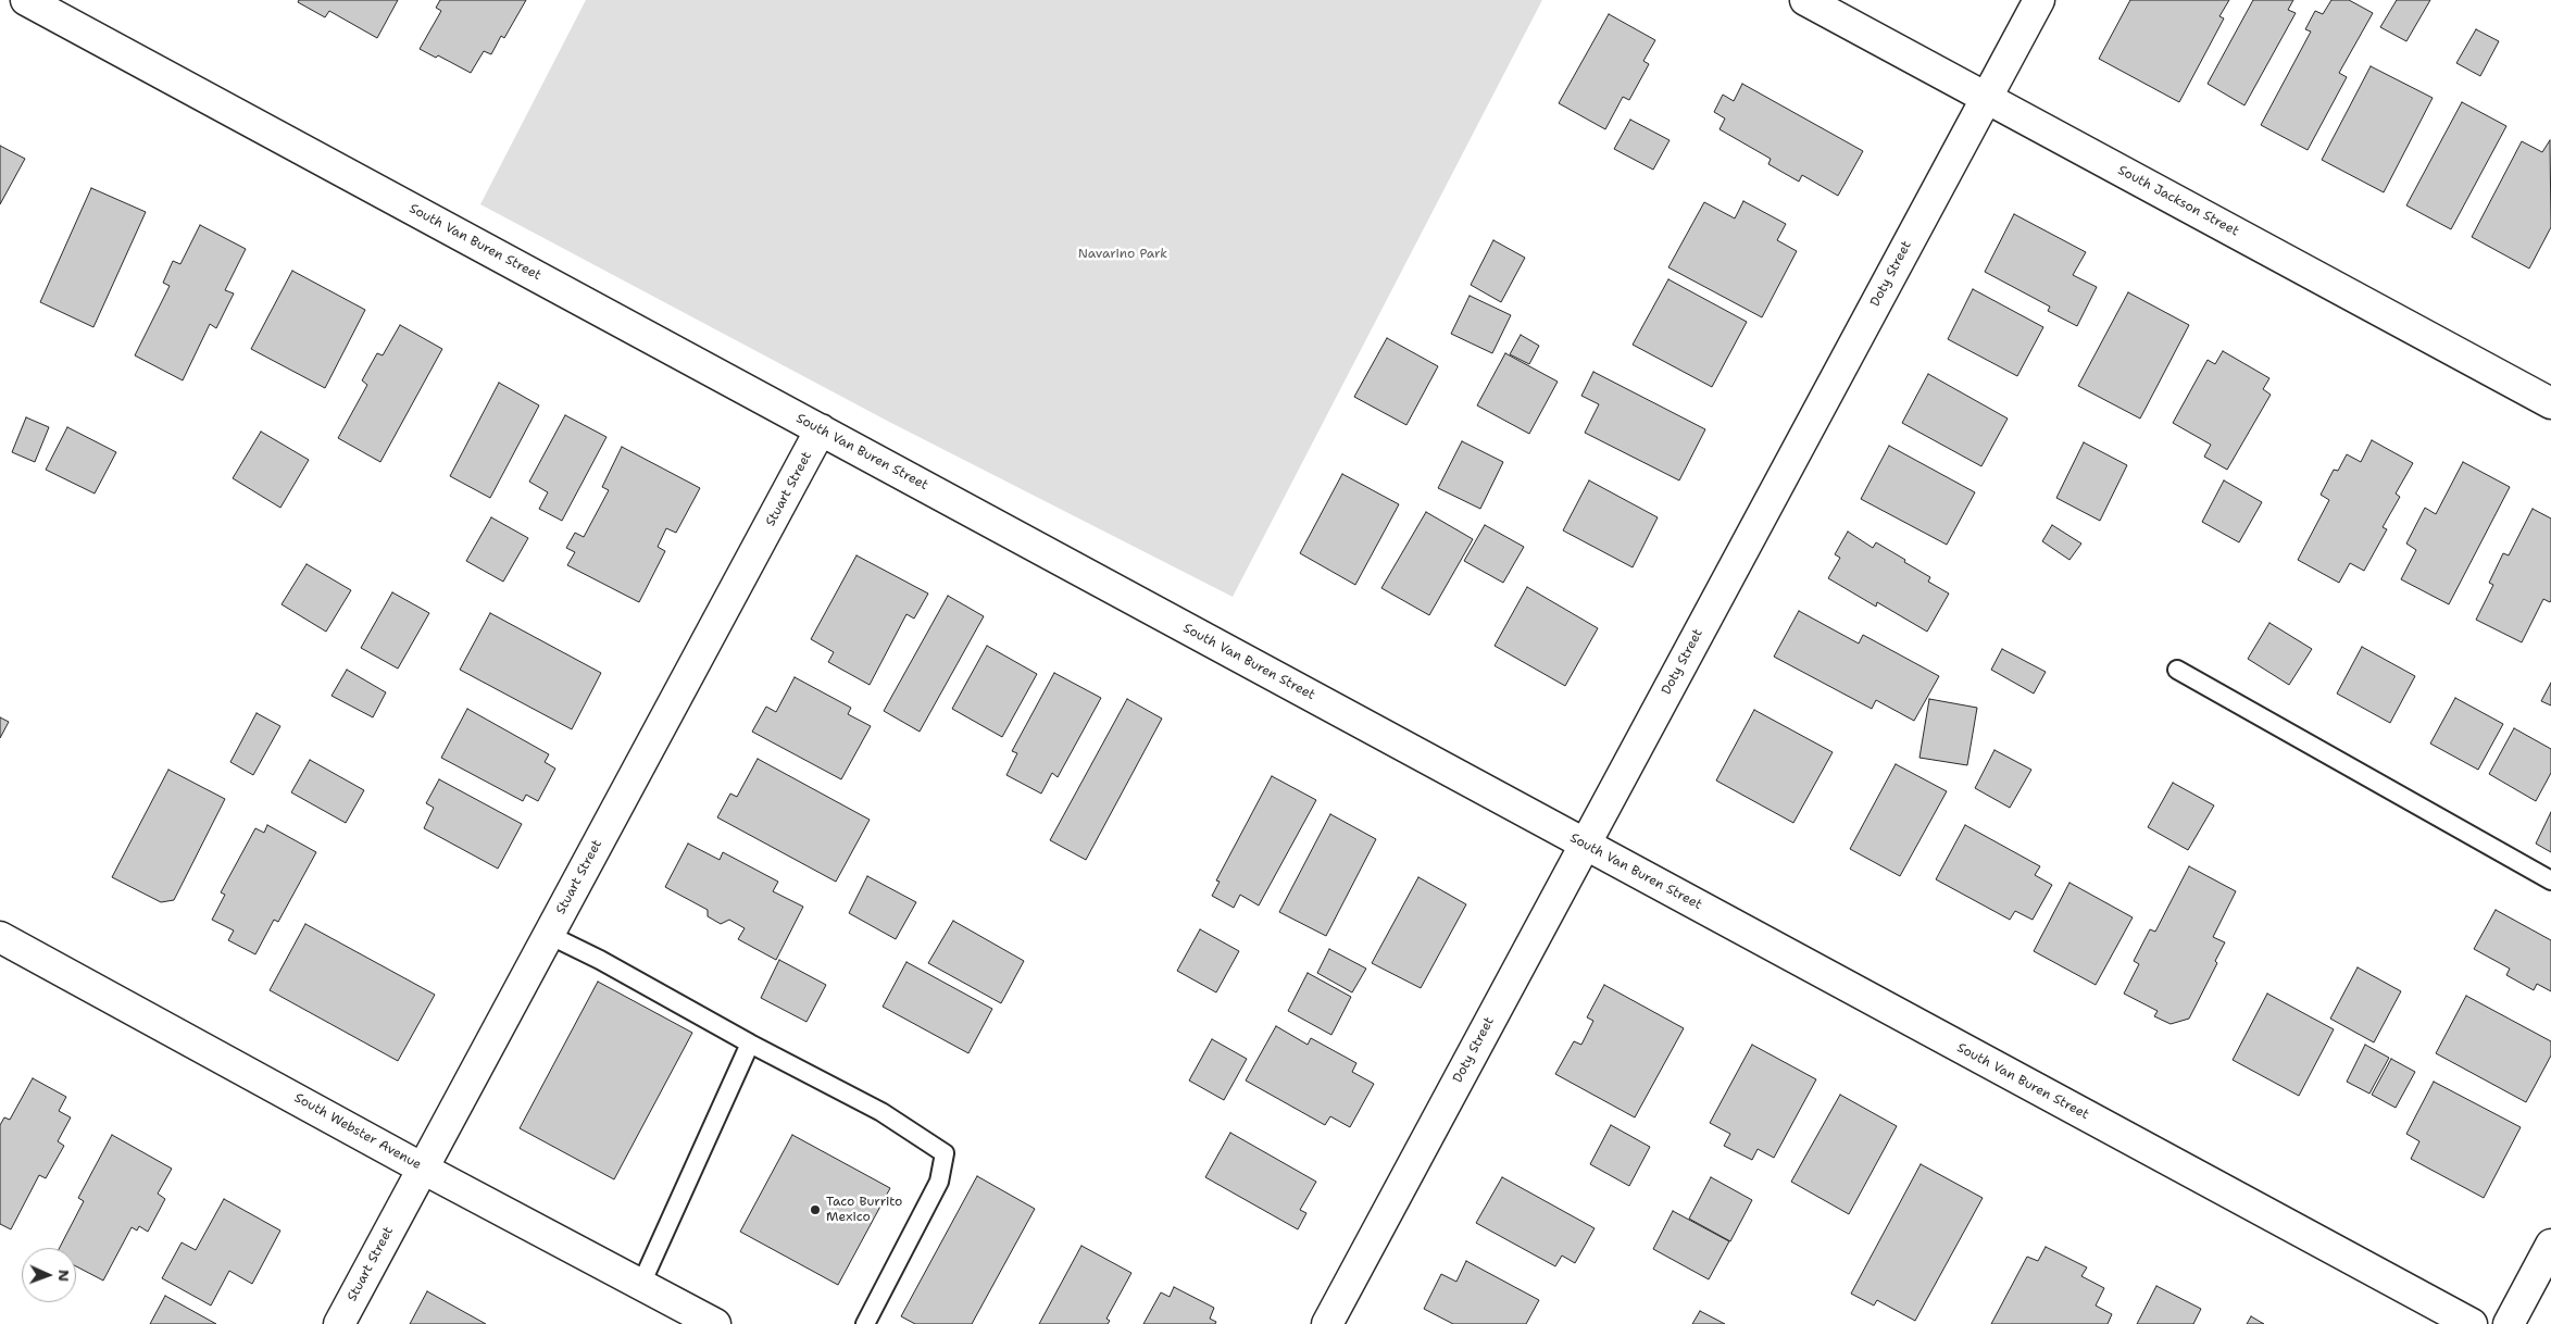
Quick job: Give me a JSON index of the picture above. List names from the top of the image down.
{
  "streets": {
    "street": [
      "South Jackson Street",
      "South Van Buren Street",
      "Doty Street",
      "Stuart Street",
      "South Webster Avenue"
    ]
  },
  "crossings": [
    ["South Jackson Street", "Doty Street"],
    ["South Van Buren Street", "Doty Street"],
    ["South Van Buren Street", "Stuart Street"],
    ["Stuart Street", "South Webster Avenue"]
  ],
  "parks": ["Navarino Park"],
  "places": ["Taco Burrito Mexico"],
  "north": "right"
}
